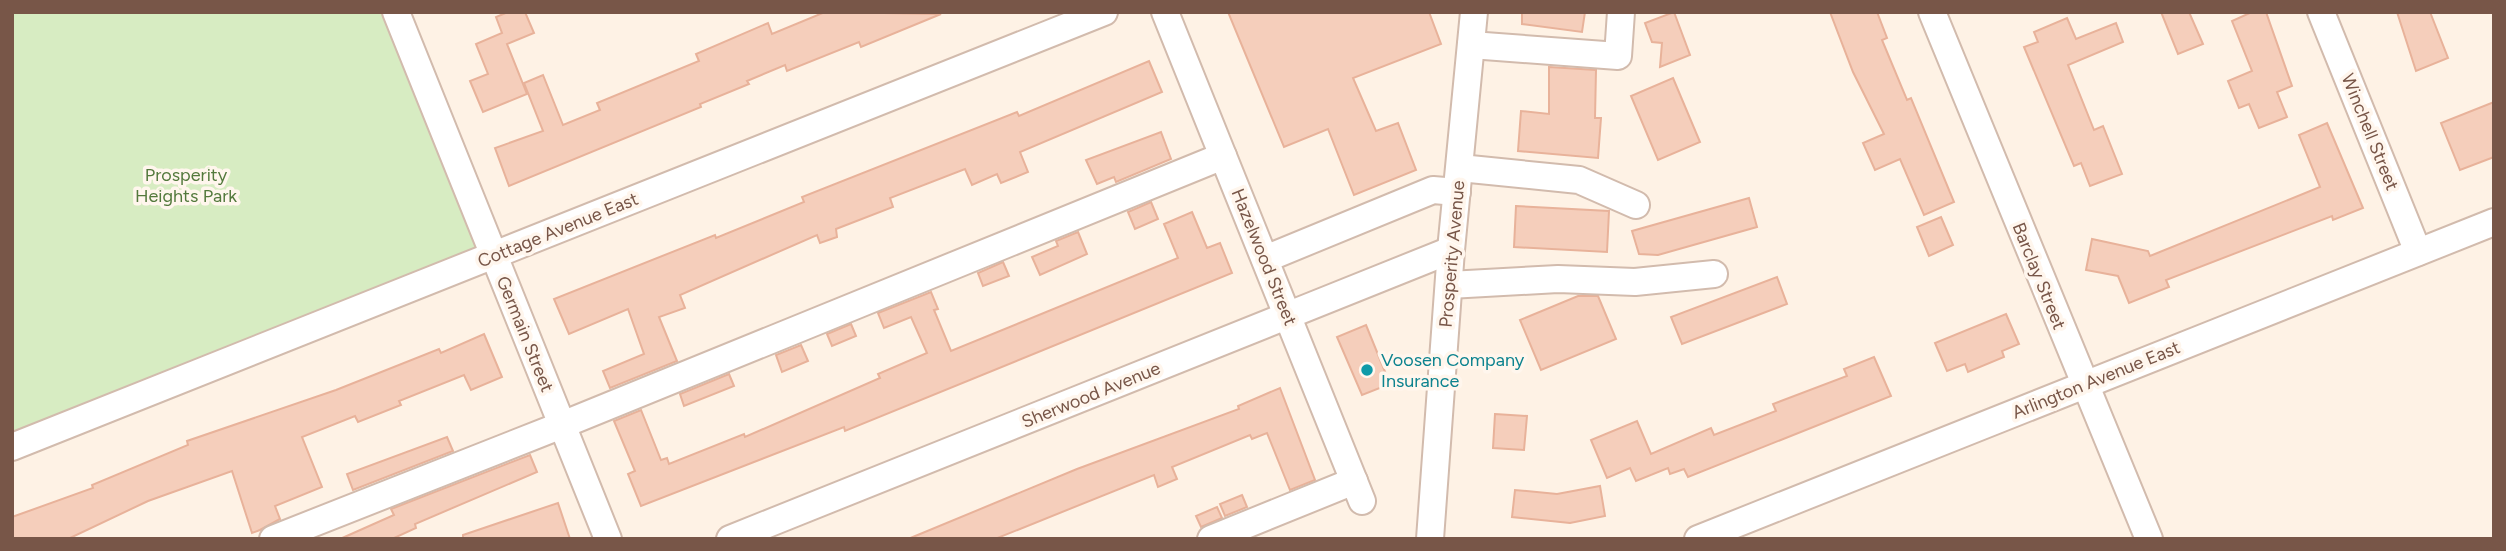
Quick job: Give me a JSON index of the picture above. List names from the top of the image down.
{
  "streets": {
    "street": [
      "Winchell Street",
      "Cottage Avenue East",
      "Prosperity Avenue",
      "Hazelwood Street",
      "Barclay Street",
      "Germain Street",
      "Arlington Avenue East",
      "Sherwood Avenue"
    ]
  },
  "crossings": [
    ["Winchell Street", "Arlington Avenue East"],
    ["Cottage Avenue East", "Germain Street"],
    ["Prosperity Avenue", "Sherwood Avenue"],
    ["Hazelwood Street", "Sherwood Avenue"],
    ["Barclay Street", "Arlington Avenue East"]
  ],
  "parks": ["Prosperity Heights Park"],
  "places": ["Voosen Company Insurance"]
}
